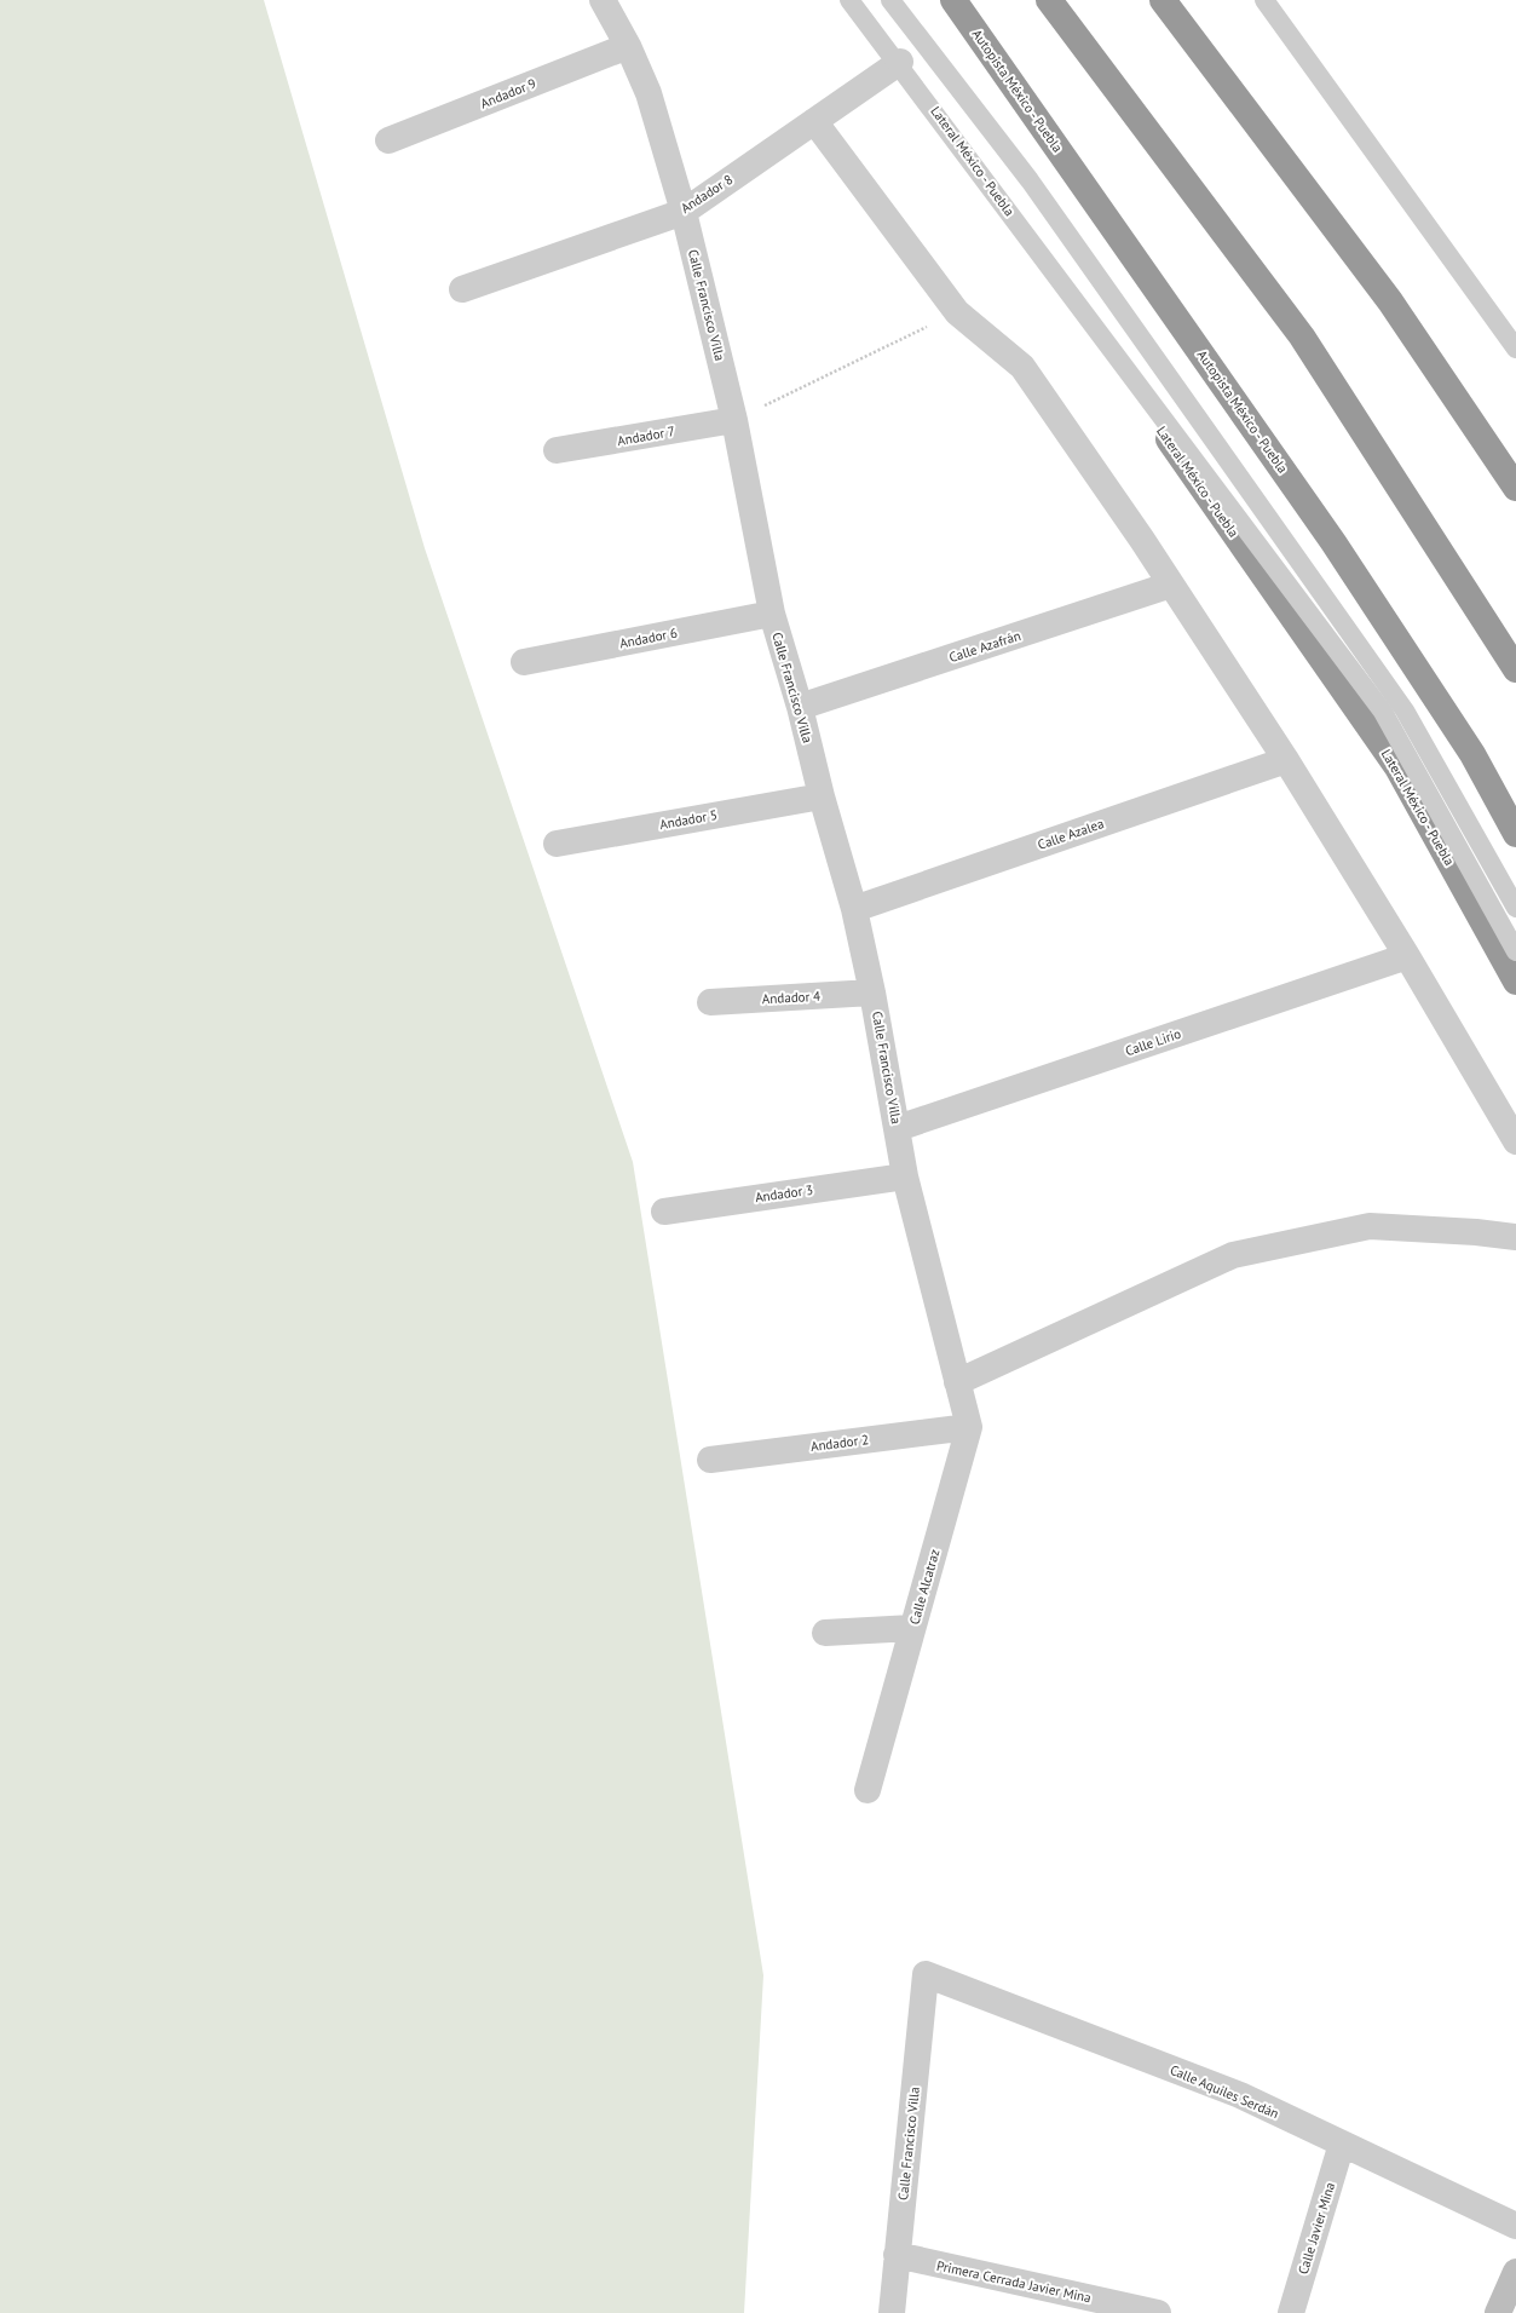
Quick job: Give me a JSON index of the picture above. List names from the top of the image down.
{
  "streets": {
    "highway": ["Autopista México - Puebla", "Lateral México - Puebla"],
    "street": [
      "Andador 9",
      "Andador 8",
      "Calle Francisco Villa",
      "Andador 7",
      "Andador 6",
      "Calle Azafrán",
      "Andador 5",
      "Calle Azalea",
      "Andador 4",
      "Calle Lirio",
      "Andador 3",
      "Andador 2",
      "Calle Alcatraz",
      "Calle Aquiles Serdán",
      "Calle Javier Mina",
      "Primera Cerrada Javier Mina"
    ]
  },
  "crossings": [
    ["Andador 9", "Calle Francisco Villa"],
    ["Lateral México - Puebla", "Andador 8"],
    ["Andador 8", "Calle Francisco Villa"],
    ["Calle Francisco Villa", "Andador 7"],
    ["Calle Francisco Villa", "Andador 6"],
    ["Calle Francisco Villa", "Calle Azafrán"],
    ["Calle Francisco Villa", "Andador 5"],
    ["Calle Francisco Villa", "Calle Azalea"],
    ["Calle Francisco Villa", "Andador 4"],
    ["Calle Francisco Villa", "Calle Lirio"],
    ["Calle Francisco Villa", "Andador 3"],
    ["Calle Francisco Villa", "Calle Aquiles Serdán"],
    ["Calle Francisco Villa", "Primera Cerrada Javier Mina"],
    ["Andador 2", "Calle Alcatraz"],
    ["Calle Aquiles Serdán", "Calle Javier Mina"]
  ]
}
